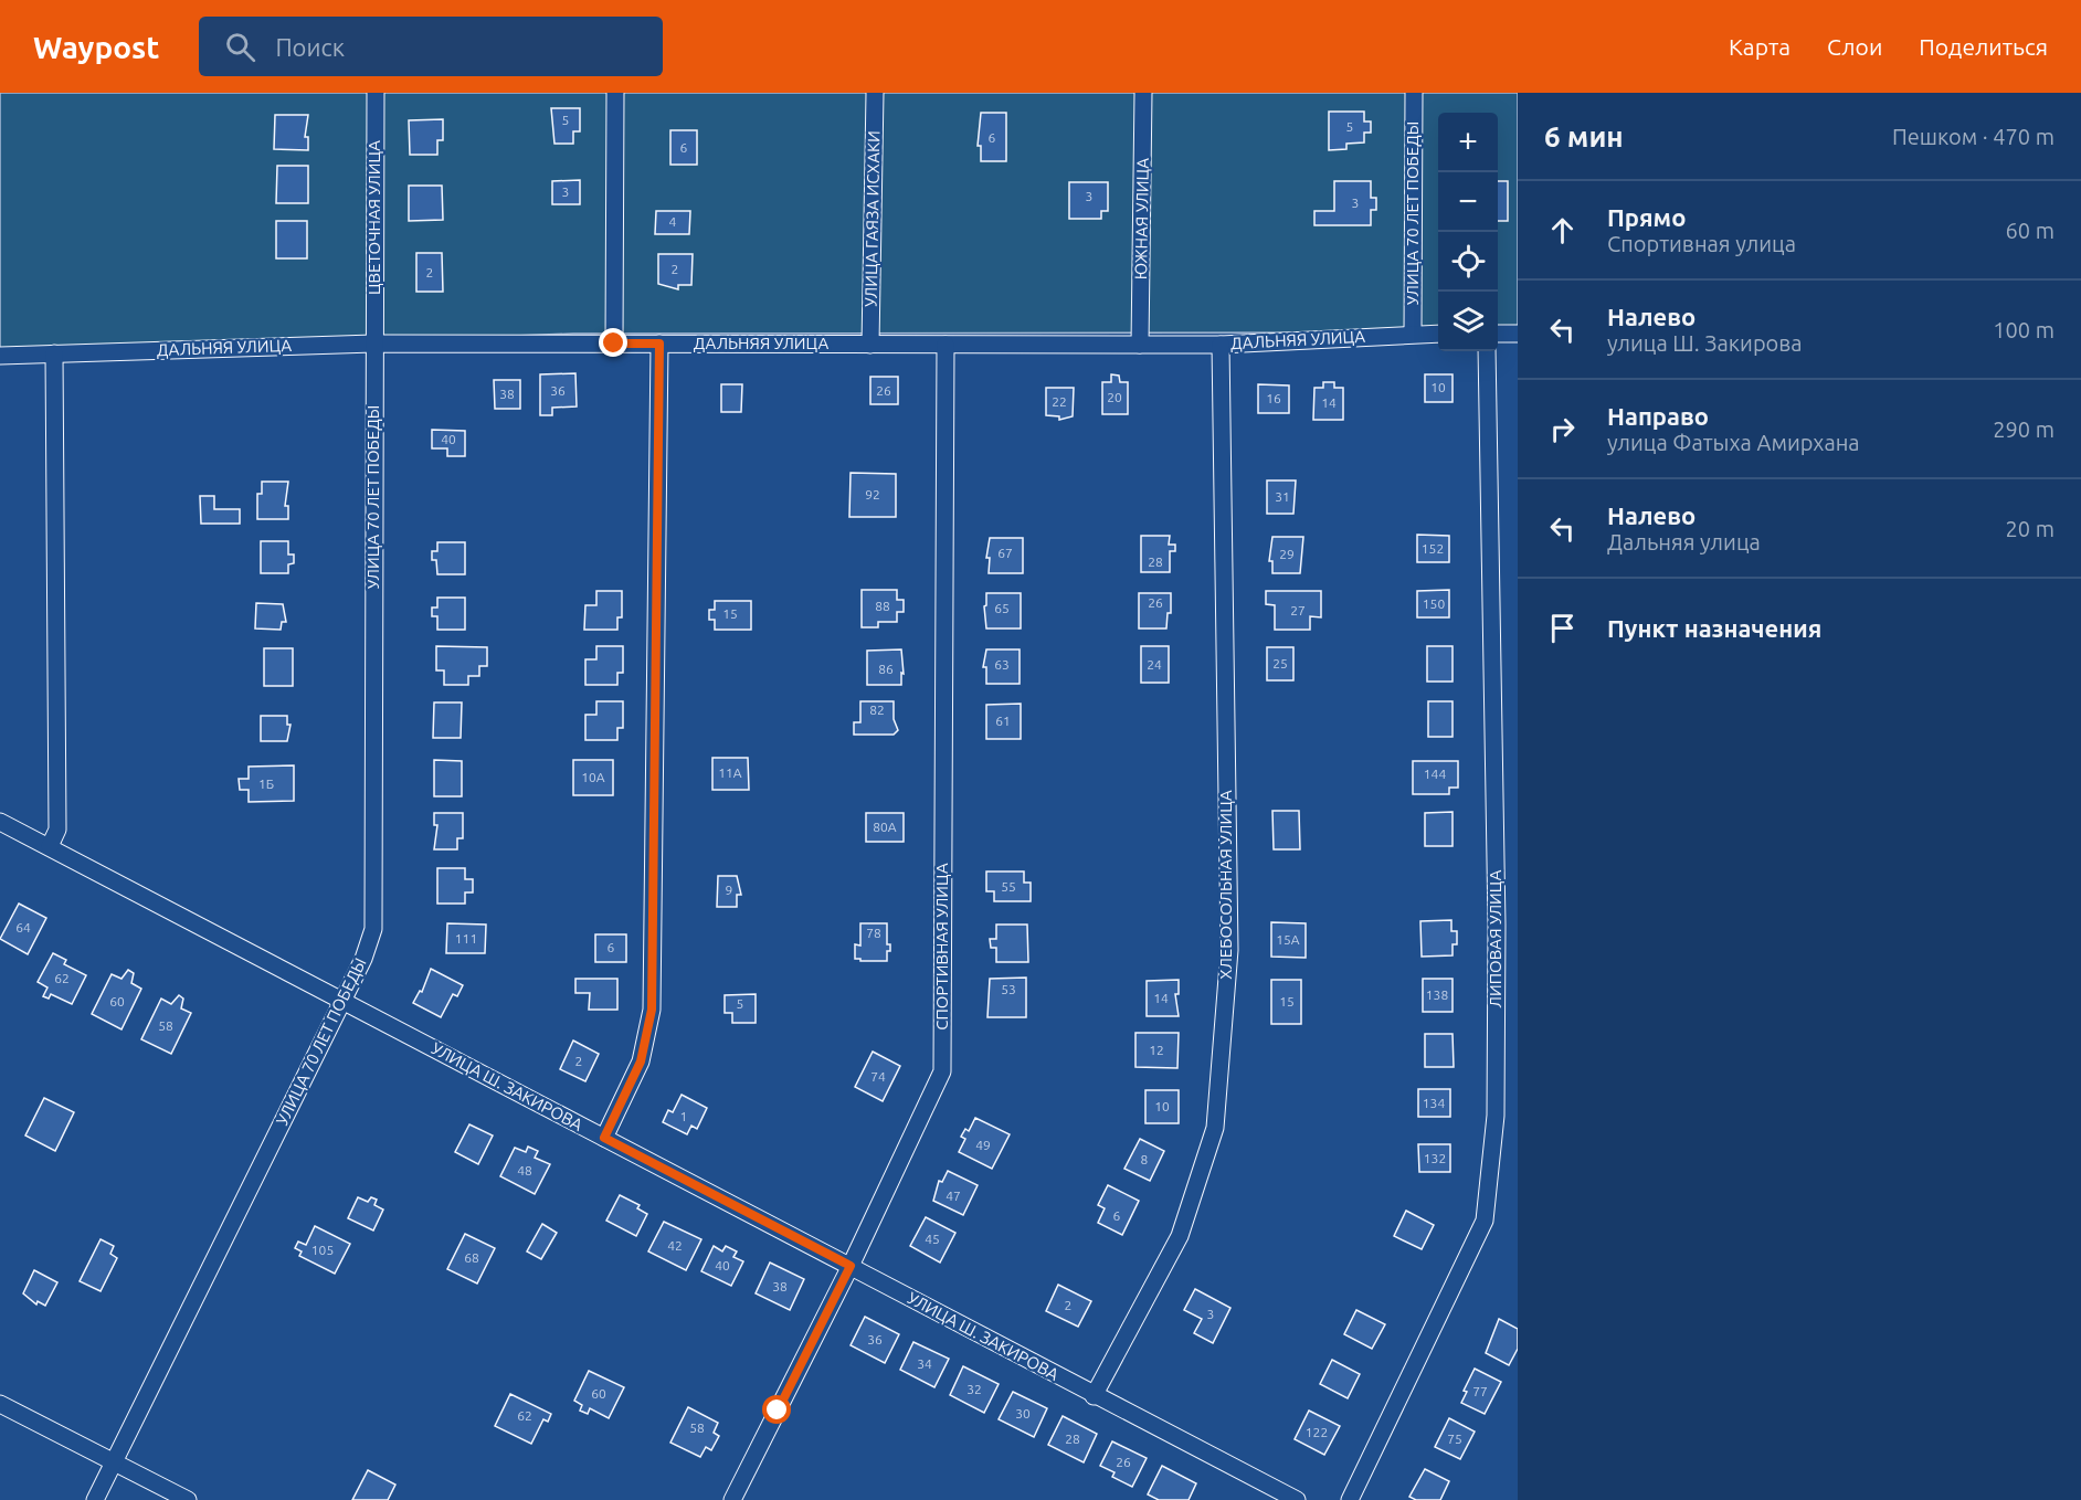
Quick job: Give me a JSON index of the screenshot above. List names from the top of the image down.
{
  "streets": {
    "street": [
      "УЛИЦА 70 ЛЕТ ПОБЕДЫ",
      "ЦВЕТОЧНАЯ УЛИЦА",
      "УЛИЦА ГАЯЗА ИСХАКИ",
      "ЮЖНАЯ УЛИЦА",
      "ДАЛЬНЯЯ УЛИЦА",
      "ХЛЕБОСОЛЬНАЯ УЛИЦА",
      "ЛИПОВАЯ УЛИЦА",
      "СПОРТИВНАЯ УЛИЦА",
      "УЛИЦА Ш. ЗАКИРОВА"
    ]
  },
  "crossings": [
    ["УЛИЦА 70 ЛЕТ ПОБЕДЫ", "ЦВЕТОЧНАЯ УЛИЦА"],
    ["УЛИЦА 70 ЛЕТ ПОБЕДЫ", "ДАЛЬНЯЯ УЛИЦА"],
    ["УЛИЦА 70 ЛЕТ ПОБЕДЫ", "УЛИЦА Ш. ЗАКИРОВА"],
    ["ЦВЕТОЧНАЯ УЛИЦА", "ДАЛЬНЯЯ УЛИЦА"],
    ["УЛИЦА ГАЯЗА ИСХАКИ", "ДАЛЬНЯЯ УЛИЦА"],
    ["ЮЖНАЯ УЛИЦА", "ДАЛЬНЯЯ УЛИЦА"],
    ["ДАЛЬНЯЯ УЛИЦА", "ХЛЕБОСОЛЬНАЯ УЛИЦА"],
    ["ДАЛЬНЯЯ УЛИЦА", "СПОРТИВНАЯ УЛИЦА"],
    ["ХЛЕБОСОЛЬНАЯ УЛИЦА", "УЛИЦА Ш. ЗАКИРОВА"],
    ["СПОРТИВНАЯ УЛИЦА", "УЛИЦА Ш. ЗАКИРОВА"]
  ],
  "house_numbers": [
    "5",
    "5",
    "6",
    "6",
    "3",
    "3",
    "3",
    "4",
    "2",
    "2",
    "10",
    "36",
    "26",
    "38",
    "20",
    "16",
    "22",
    "14",
    "40",
    "92",
    "31",
    "152",
    "67",
    "29",
    "28",
    "26",
    "150",
    "88",
    "65",
    "27",
    "15",
    "25",
    "63",
    "24",
    "86",
    "82",
    "61",
    "11А",
    "144",
    "10А",
    "1Б",
    "80А",
    "55",
    "9",
    "64",
    "78",
    "111",
    "15А",
    "6",
    "62",
    "53",
    "138",
    "14",
    "60",
    "15",
    "5",
    "58",
    "12",
    "2",
    "74",
    "134",
    "10",
    "1",
    "49",
    "132",
    "8",
    "48",
    "47",
    "6",
    "45",
    "42",
    "105",
    "68",
    "40",
    "38",
    "2",
    "3",
    "36",
    "34",
    "32",
    "77",
    "60",
    "30",
    "62",
    "58",
    "122",
    "28",
    "75",
    "26"
  ],
  "page": {
    "header": "Waypost",
    "search": "Поиск",
    "nav": ["Карта", "Слои", "Поделиться"],
    "heading": ["6 мин", "Пешком · 470 m"],
    "map_buttons": ["+", "−"],
    "list": [
      ["Прямо", "Спортивная улица", "60 m"],
      ["Налево", "улица Ш. Закирова", "100 m"],
      ["Направо", "улица Фатыха Амирхана", "290 m"],
      ["Налево", "Дальняя улица", "20 m"],
      "Пункт назначения"
    ]
  }
}
